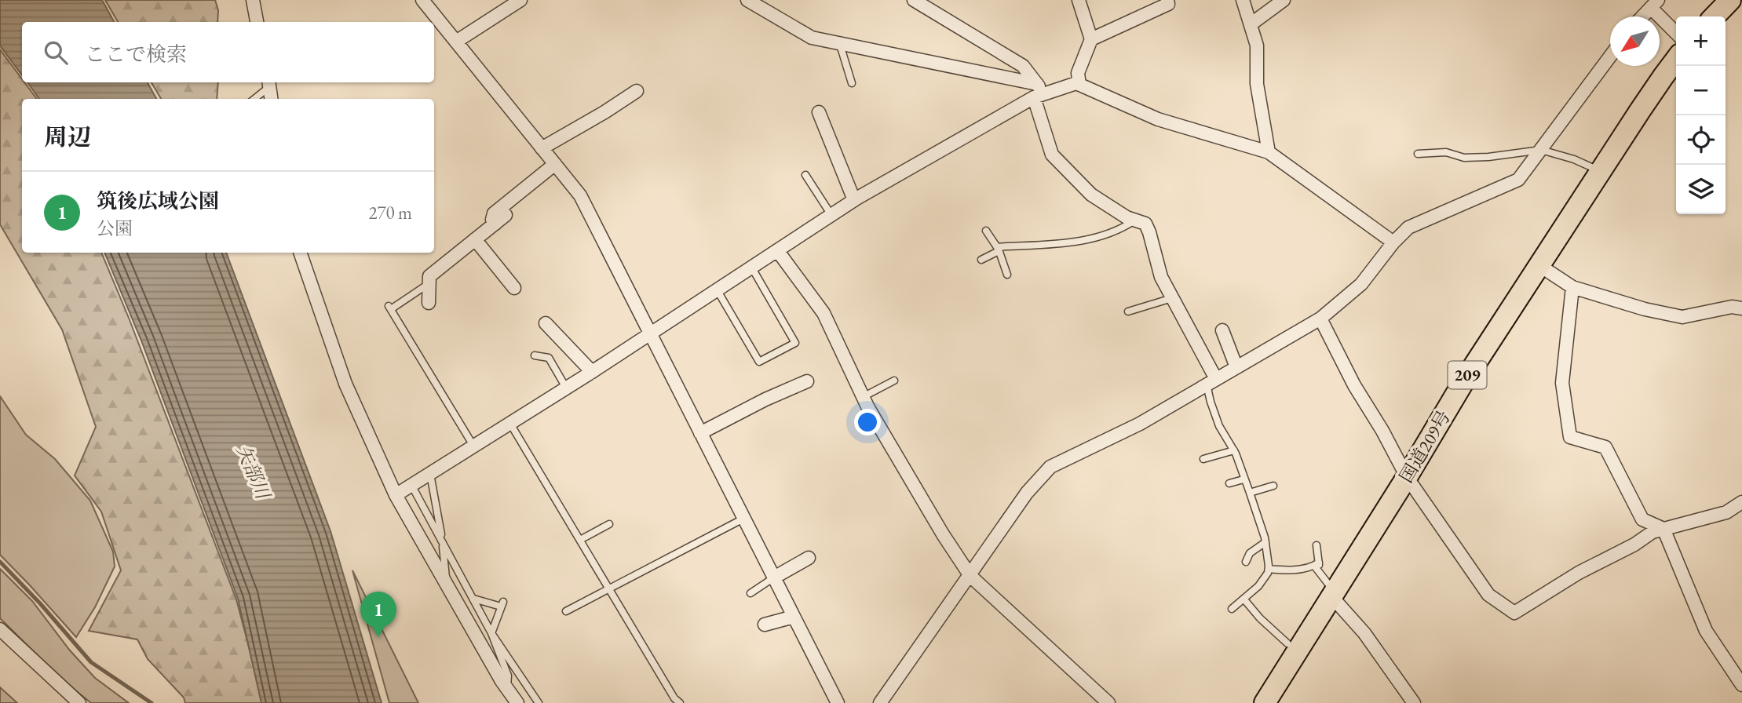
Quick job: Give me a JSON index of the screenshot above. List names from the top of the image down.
{
  "streets": {
    "highway": ["209", "国道209号"]
  },
  "water": ["矢部川"],
  "north": "bottom left",
  "page": {
    "map_buttons": ["+", "−"],
    "search": "ここで検索",
    "heading": "周辺",
    "list": [
      {
        "mark": "1",
        "name": "筑後広域公園",
        "note": "公園",
        "value": "270 m"
      }
    ],
    "pins": "1"
  }
}
